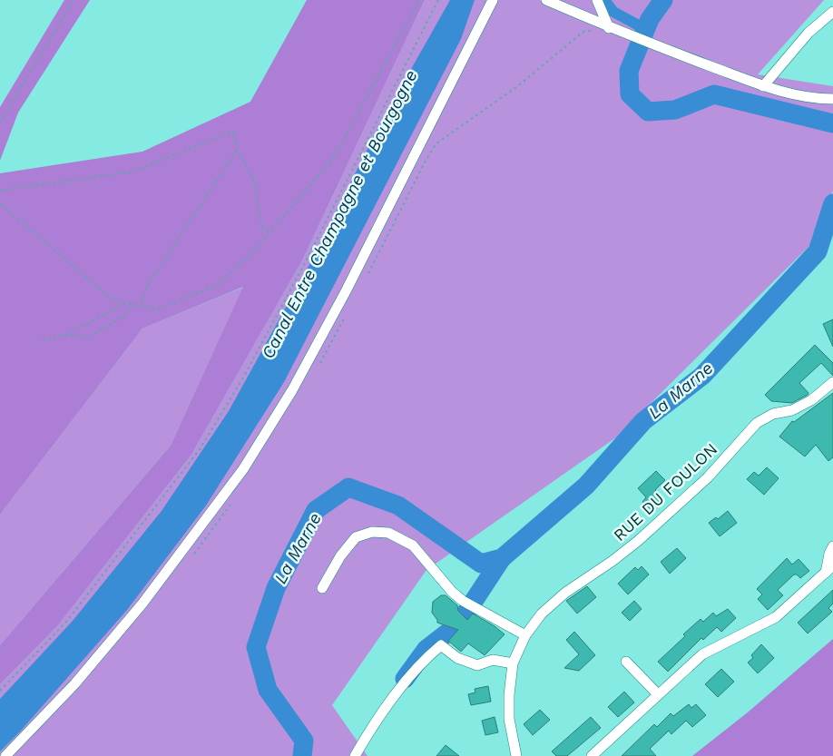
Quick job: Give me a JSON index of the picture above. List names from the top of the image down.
{
  "streets": {
    "street": ["RUE DU FOULON"]
  },
  "water": ["Canal Entre Champagne et Bourgogne", "La Marne"]
}
